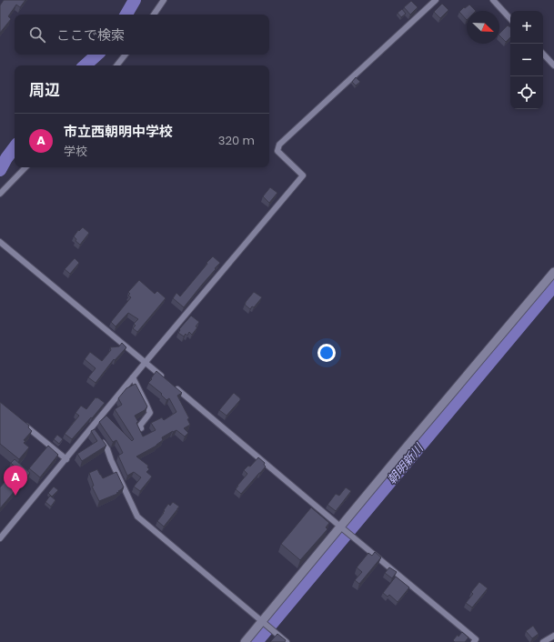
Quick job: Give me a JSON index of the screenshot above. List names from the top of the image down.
{
  "water": ["朝明新川"],
  "north": "bottom right",
  "page": {
    "map_buttons": ["+", "−"],
    "search": "ここで検索",
    "heading": "周辺",
    "list": [
      {
        "mark": "A",
        "name": "市立西朝明中学校",
        "note": "学校",
        "value": "320 m"
      }
    ],
    "pins": "A"
  }
}
